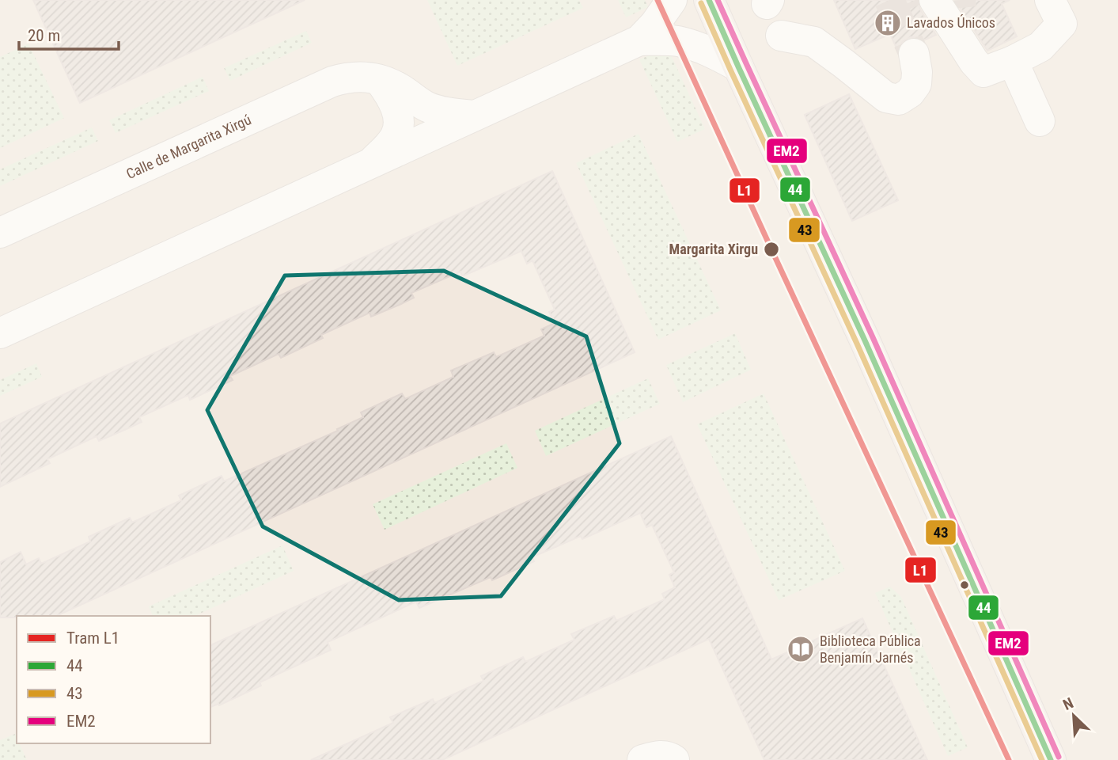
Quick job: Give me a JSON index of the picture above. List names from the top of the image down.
{
  "streets": {
    "street": ["Calle de Margarita Xirgú"]
  },
  "places": {
    "building": ["Lavados Únicos"],
    "other": ["Margarita Xirgu"],
    "library": ["Biblioteca Pública Benjamín Jarnés"]
  },
  "lines": [
    "tram line L1",
    "transit line 44",
    "transit line EM2",
    "transit line 43"
  ],
  "legend": [
    "Tram L1",
    "44",
    "43",
    "EM2"
  ],
  "scale_bar": "20 m",
  "north": "top left"
}
